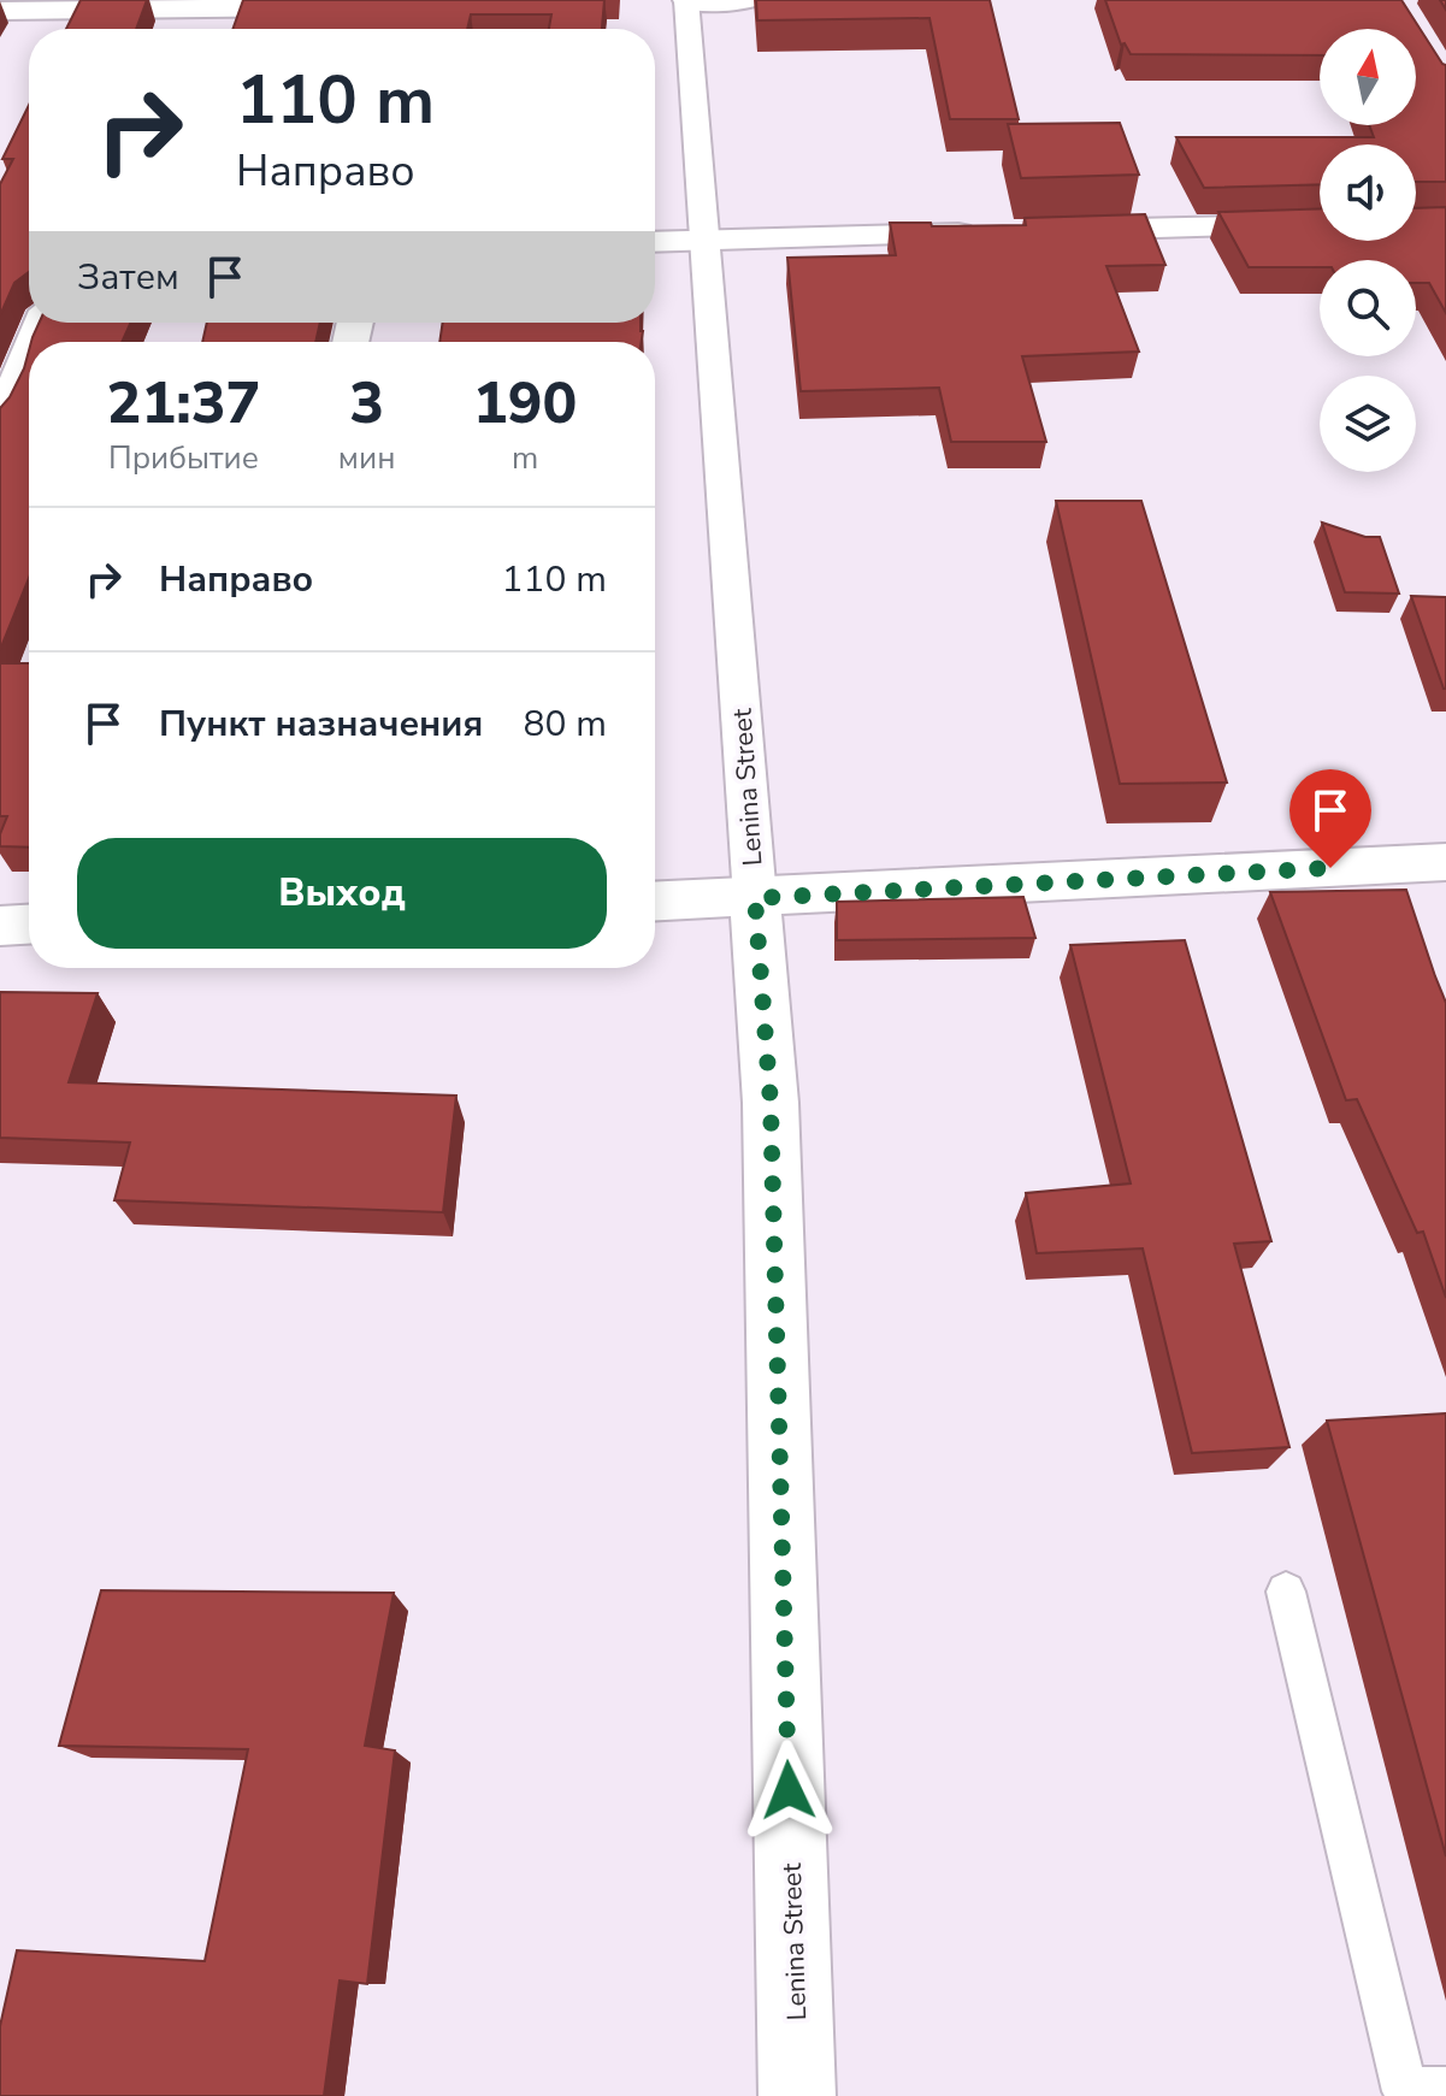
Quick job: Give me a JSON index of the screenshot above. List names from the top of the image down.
{
  "streets": {
    "street": ["Lenina Street"]
  },
  "north": "top",
  "page": {
    "turn": ["110 m", "Направо"],
    "then": "Затем",
    "eta": [
      "21:37",
      "Прибытие",
      "3",
      "мин",
      "190",
      "m"
    ],
    "list": [
      {
        "name": "Направо",
        "value": "110 m"
      },
      {
        "name": "Пункт назначения",
        "value": "80 m"
      }
    ],
    "buttons": "Выход"
  }
}
